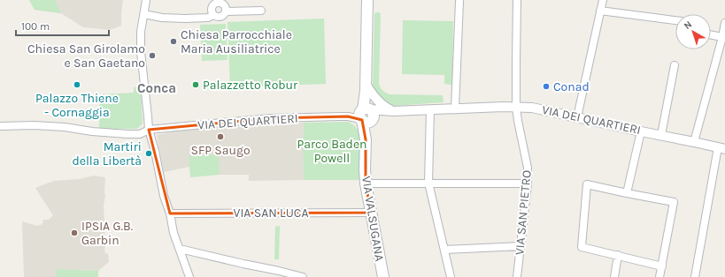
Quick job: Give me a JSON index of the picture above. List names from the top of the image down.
{
  "streets": {
    "main road": ["VIA VALSUGANA"],
    "street": ["VIA DEI QUARTIERI", "VIA SAN LUCA", "VIA SAN PIETRO"]
  },
  "crossings": [
    ["VIA DEI QUARTIERI", "VIA SAN PIETRO"],
    ["VIA DEI QUARTIERI", "VIA VALSUGANA"],
    ["VIA SAN LUCA", "VIA VALSUGANA"]
  ],
  "districts": ["Conca"],
  "parks": ["Parco Baden Powell"],
  "places": [
    "Chiesa Parrocchiale Maria Ausiliatrice",
    "Chiesa San Girolamo e San Gaetano",
    "Palazzo Thiene - Cornaggia",
    "Palazzetto Robur",
    "Conad",
    "SFP Saugo",
    "Martiri della Libertà",
    "IPSIA G.B. Garbin"
  ],
  "scale_bar": "100 m",
  "north": "top left"
}
